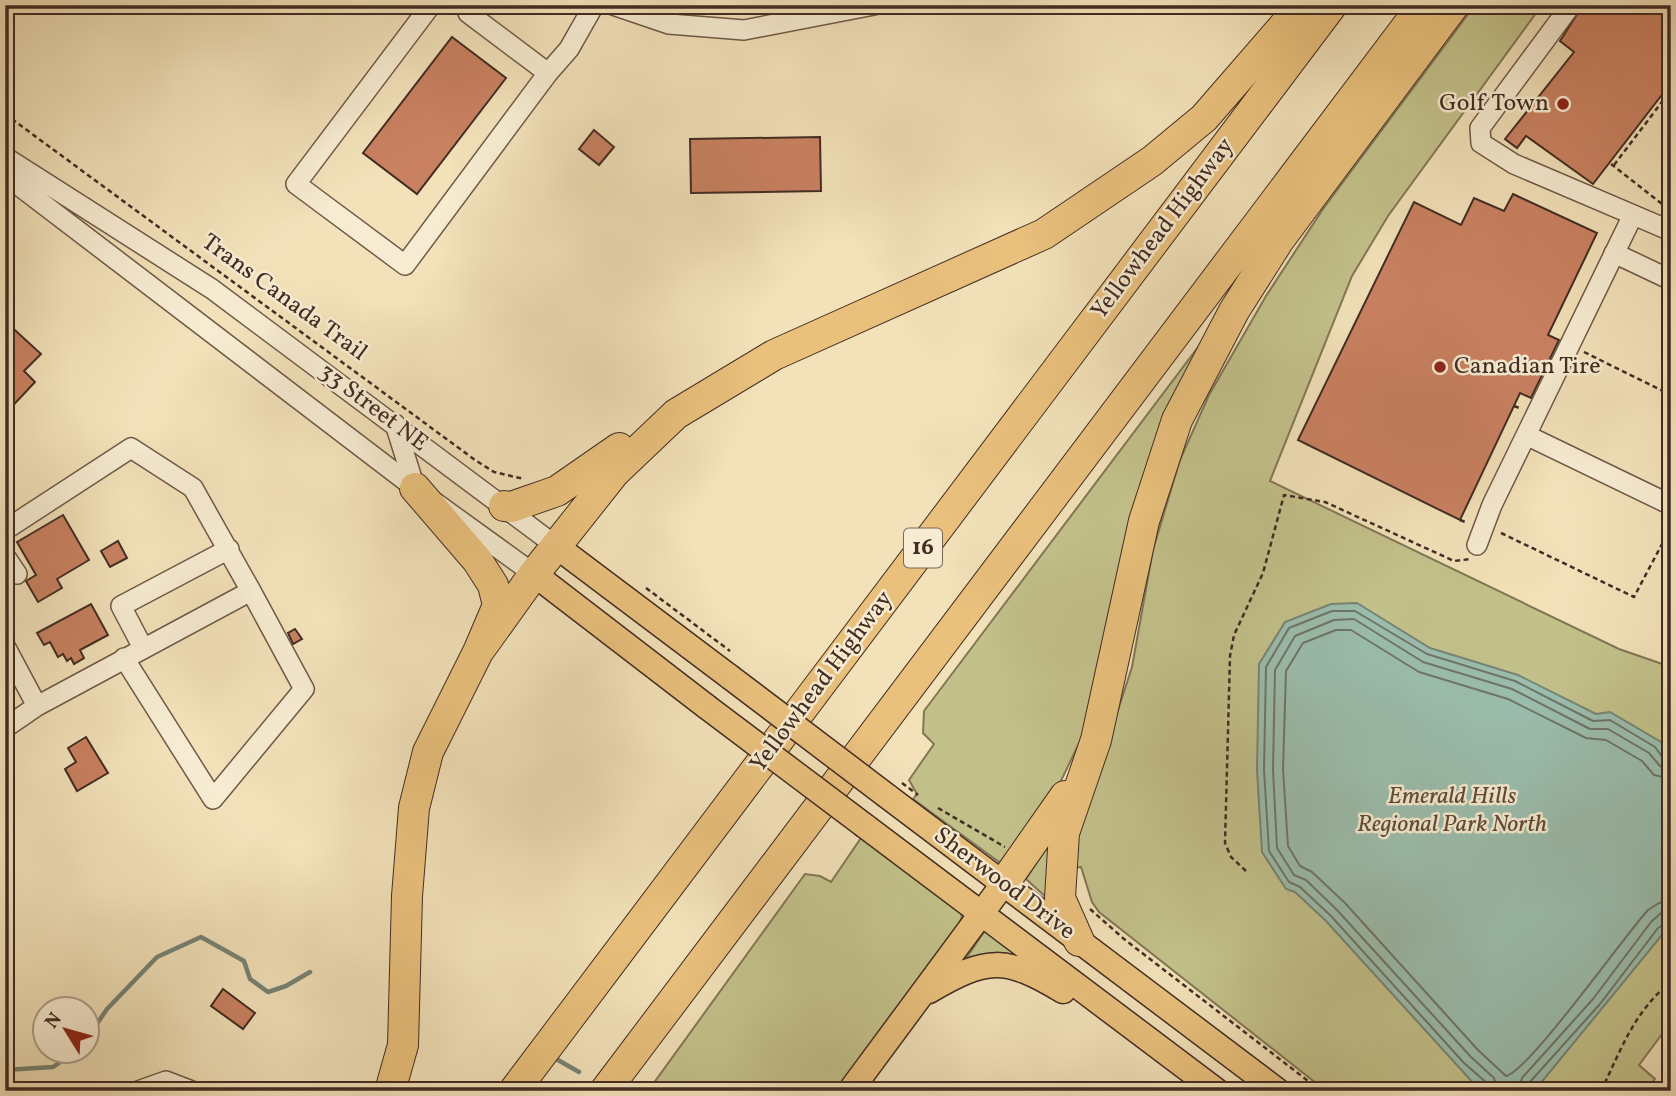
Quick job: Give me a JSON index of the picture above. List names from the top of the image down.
{
  "streets": {
    "highway": ["Yellowhead Highway", "16"],
    "main road": ["33 Street NE", "Sherwood Drive"],
    "path": ["Trans Canada Trail"]
  },
  "crossings": [
    ["33 Street NE", "Sherwood Drive"]
  ],
  "parks": ["Emerald Hills Regional Park North"],
  "places": ["Golf Town", "Canadian Tire"],
  "north": "top left"
}
